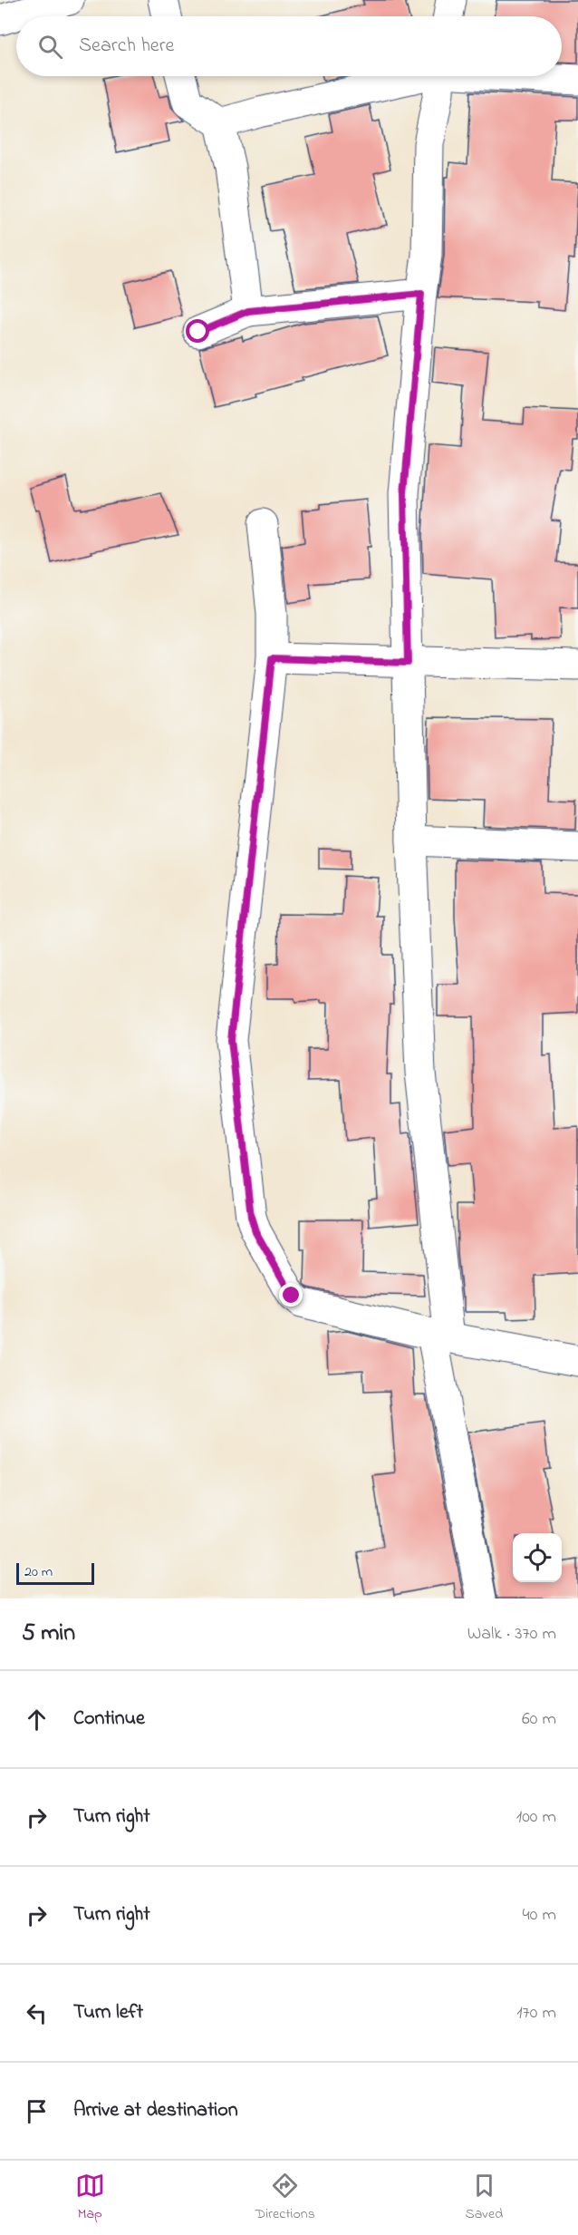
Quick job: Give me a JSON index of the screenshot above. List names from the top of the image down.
{
  "scale_bar": "20 m",
  "page": {
    "search": "Search here",
    "scale": "20 m",
    "heading": ["5 min", "Walk · 370 m"],
    "list": [
      ["Continue", "60 m"],
      ["Turn right", "100 m"],
      ["Turn right", "40 m"],
      ["Turn left", "170 m"],
      "Arrive at destination"
    ],
    "nav": ["Map", "Directions", "Saved"]
  }
}
